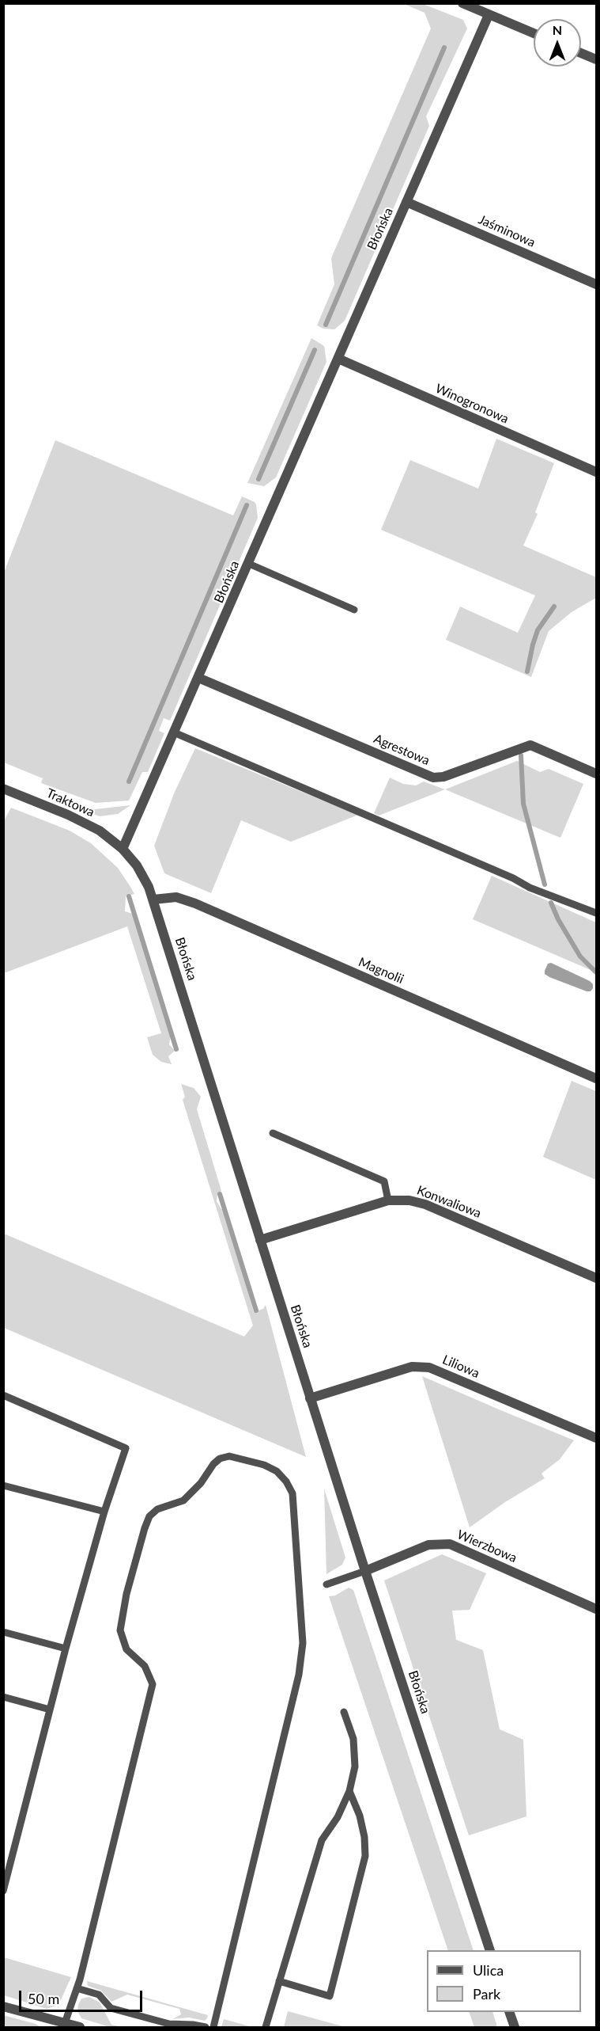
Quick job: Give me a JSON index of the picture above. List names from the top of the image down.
{
  "streets": {
    "street": [
      "Błońska",
      "Jaśminowa",
      "Winogronowa",
      "Agrestowa",
      "Traktowa",
      "Magnolii",
      "Konwaliowa",
      "Liliowa",
      "Wierzbowa"
    ]
  },
  "crossings": [
    ["Błońska", "Jaśminowa"],
    ["Błońska", "Winogronowa"],
    ["Błońska", "Agrestowa"],
    ["Błońska", "Traktowa"],
    ["Błońska", "Magnolii"],
    ["Błońska", "Konwaliowa"],
    ["Błońska", "Liliowa"],
    ["Błońska", "Wierzbowa"]
  ],
  "legend": ["Ulica", "Park"],
  "scale_bar": "50 m",
  "north": "top"
}
